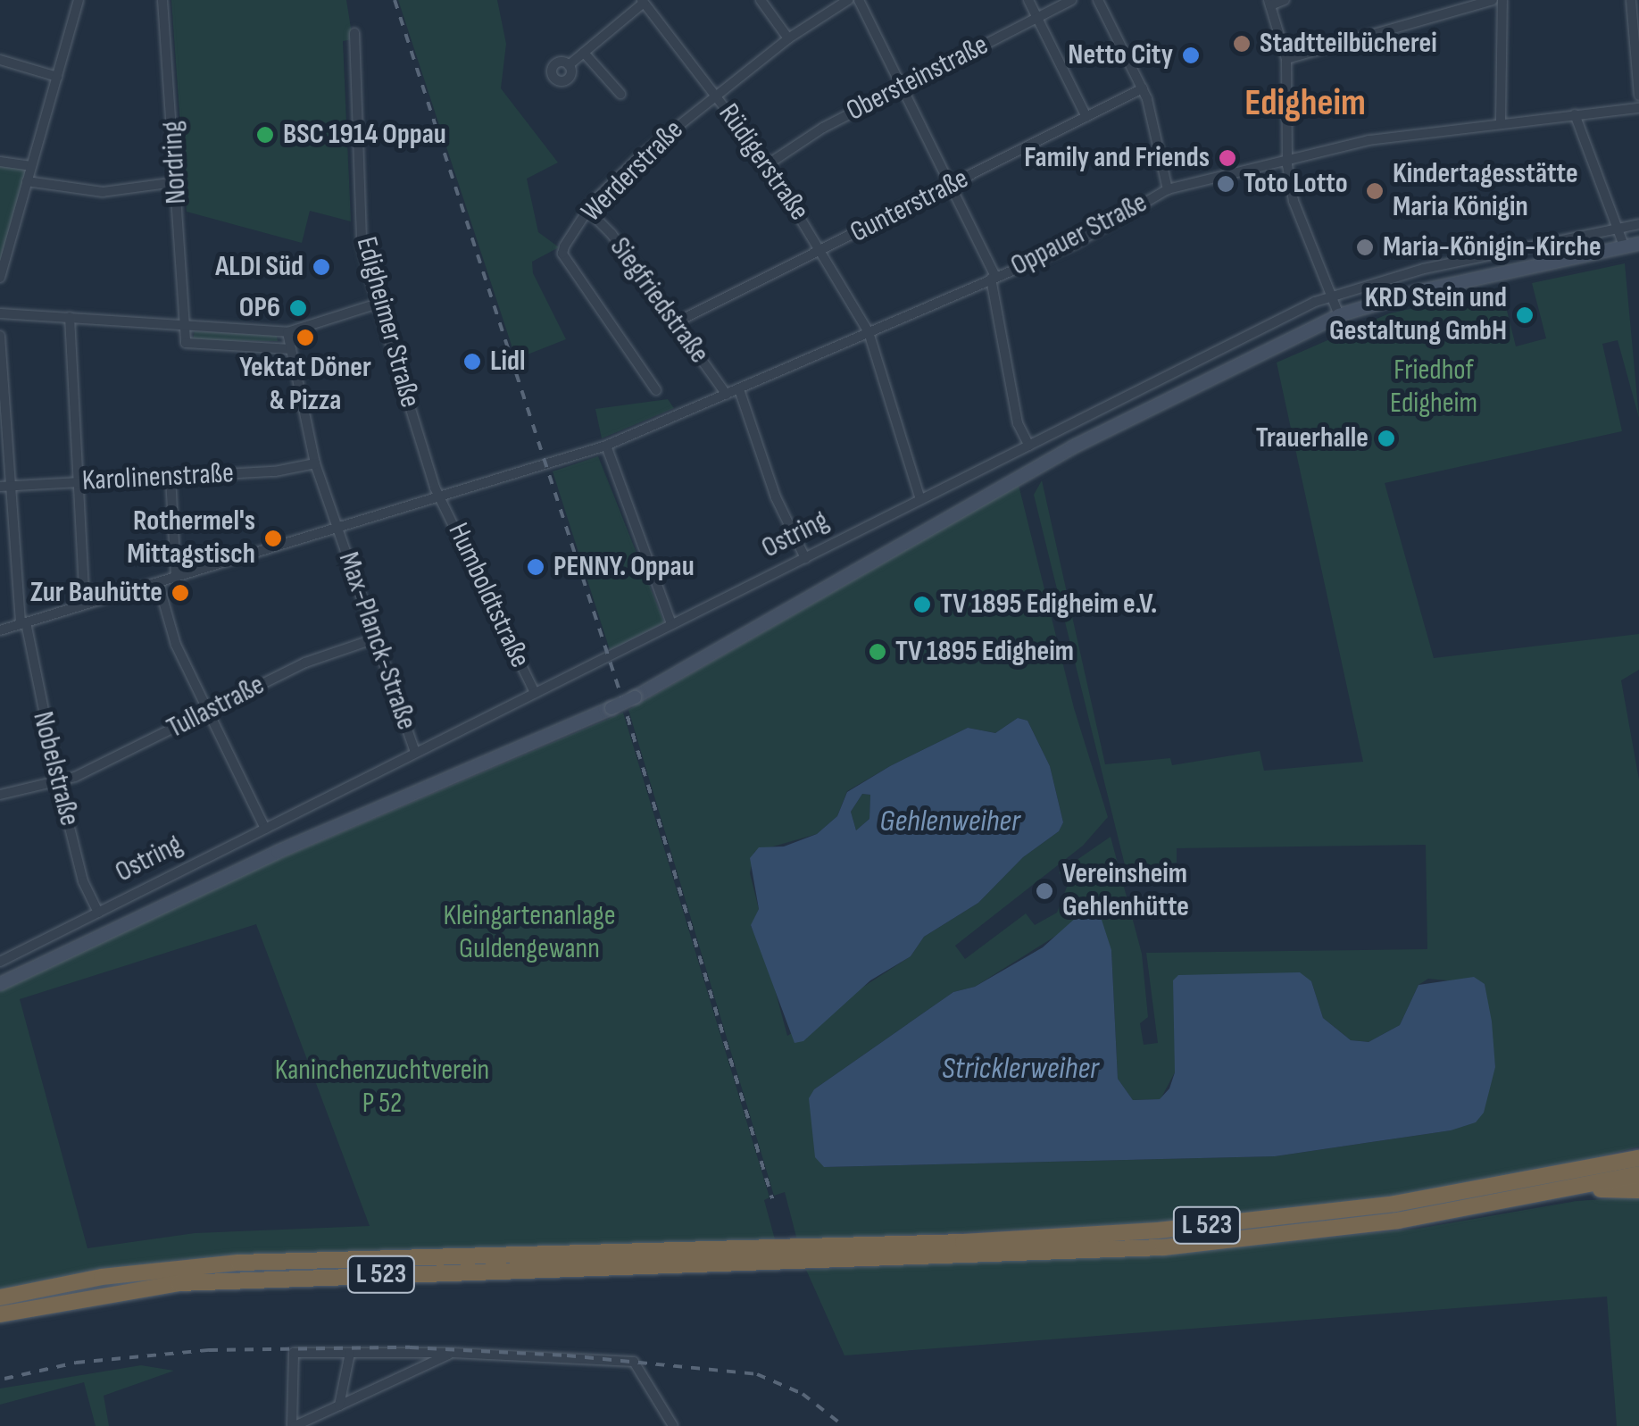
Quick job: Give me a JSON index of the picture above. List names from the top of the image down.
{
  "streets": {
    "highway": ["L 523"],
    "street": [
      "Obersteinstraße",
      "Nordring",
      "Rüdigerstraße",
      "Werderstraße",
      "Gunterstraße",
      "Oppauer Straße",
      "Siegfriedstraße",
      "Edigheimer Straße",
      "Karolinenstraße",
      "Ostring",
      "Humboldtstraße",
      "Max-Planck-Straße",
      "Tullastraße",
      "Nobelstraße"
    ]
  },
  "crossings": [
    ["Obersteinstraße", "Rüdigerstraße"],
    ["Rüdigerstraße", "Werderstraße"],
    ["Rüdigerstraße", "Gunterstraße"],
    ["Rüdigerstraße", "Oppauer Straße"],
    ["Rüdigerstraße", "Ostring"],
    ["Werderstraße", "Siegfriedstraße"],
    ["Gunterstraße", "Siegfriedstraße"],
    ["Oppauer Straße", "Siegfriedstraße"],
    ["Oppauer Straße", "Edigheimer Straße"],
    ["Oppauer Straße", "Humboldtstraße"],
    ["Edigheimer Straße", "Humboldtstraße"],
    ["Karolinenstraße", "Max-Planck-Straße"],
    ["Karolinenstraße", "Nobelstraße"],
    ["Ostring", "Humboldtstraße"],
    ["Ostring", "Max-Planck-Straße"],
    ["Ostring", "Nobelstraße"],
    ["Max-Planck-Straße", "Tullastraße"],
    ["Tullastraße", "Nobelstraße"]
  ],
  "districts": ["Edigheim"],
  "water": ["Gehlenweiher", "Stricklerweiher"],
  "parks": ["Friedhof Edigheim", "Kleingartenanlage Guldengewann", "Kaninchenzuchtverein P 52"],
  "places": [
    "Stadtteilbücherei",
    "Netto City",
    "BSC 1914 Oppau",
    "Family and Friends",
    "Toto Lotto",
    "Kindertagesstätte Maria Königin",
    "Maria-Königin-Kirche",
    "ALDI Süd",
    "OP6",
    "KRD Stein und Gestaltung GmbH",
    "Yektat Döner & Pizza",
    "Lidl",
    "Trauerhalle",
    "Rothermel's Mittagstisch",
    "PENNY. Oppau",
    "Zur Bauhütte",
    "TV 1895 Edigheim e.V.",
    "TV 1895 Edigheim",
    "Vereinsheim Gehlenhütte"
  ]
}
